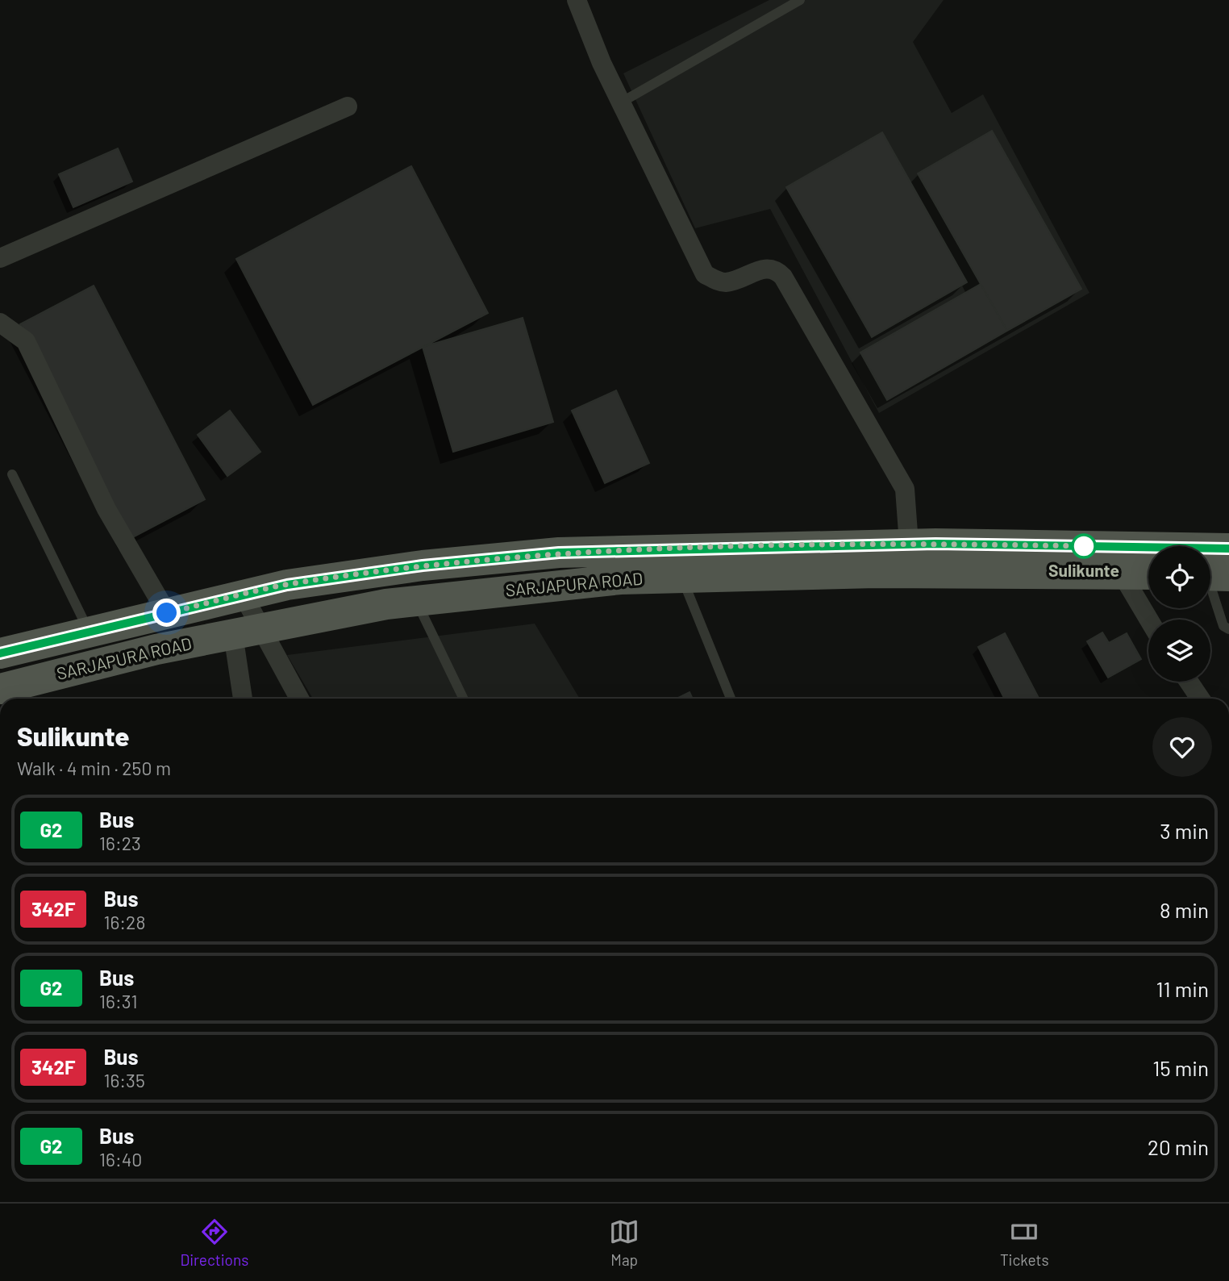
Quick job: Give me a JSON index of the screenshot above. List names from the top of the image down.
{
  "streets": {
    "main road": ["SARJAPURA ROAD"]
  },
  "places": ["Sulikunte"],
  "lines": ["bus line G2"],
  "page": {
    "heading": ["Sulikunte", "Walk · 4 min · 250 m"],
    "list": [
      {
        "mark": "G2",
        "name": "Bus",
        "note": "16:23",
        "value": "3 min"
      },
      {
        "mark": "342F",
        "name": "Bus",
        "note": "16:28",
        "value": "8 min"
      },
      {
        "mark": "G2",
        "name": "Bus",
        "note": "16:31",
        "value": "11 min"
      },
      {
        "mark": "342F",
        "name": "Bus",
        "note": "16:35",
        "value": "15 min"
      },
      {
        "mark": "G2",
        "name": "Bus",
        "note": "16:40",
        "value": "20 min"
      }
    ],
    "tabs": ["Directions", "Map", "Tickets"]
  }
}
